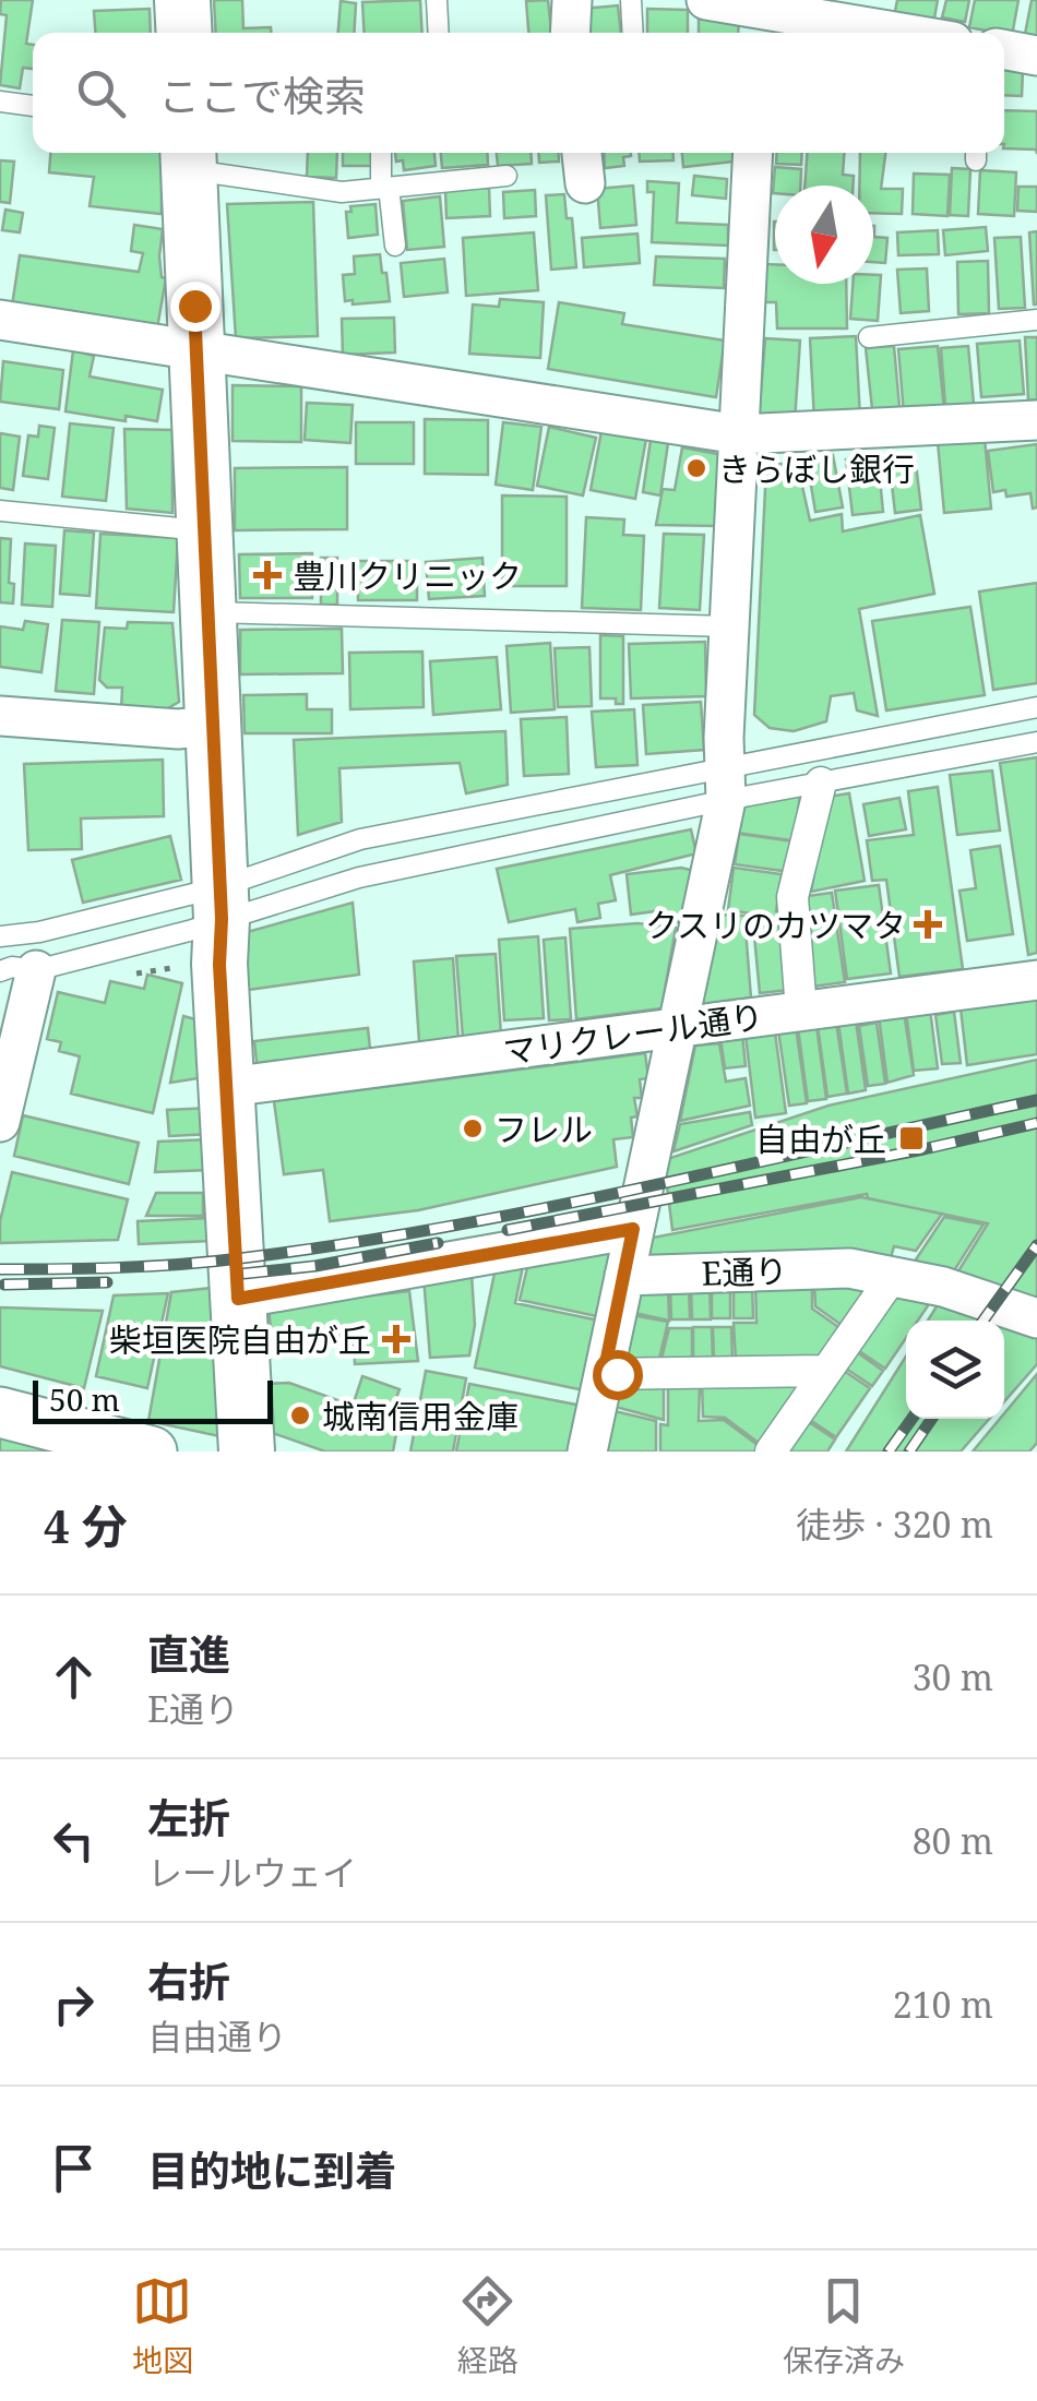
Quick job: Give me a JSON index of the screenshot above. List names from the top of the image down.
{
  "streets": {
    "street": ["マリクレール通り", "E通り"]
  },
  "places": {
    "other": ["きらぼし銀行", "フレル", "城南信用金庫"],
    "health": ["豊川クリニック", "クスリのカツマタ", "柴垣医院自由が丘"],
    "transit": ["自由が丘"]
  },
  "scale_bar": "50 m",
  "north": "bottom",
  "page": {
    "search": "ここで検索",
    "scale": "50 m",
    "heading": ["4 分", "徒歩 · 320 m"],
    "list": [
      ["直進", "E通り", "30 m"],
      ["左折", "レールウェイ", "80 m"],
      ["右折", "自由通り", "210 m"],
      "目的地に到着"
    ],
    "nav": ["地図", "経路", "保存済み"]
  }
}
